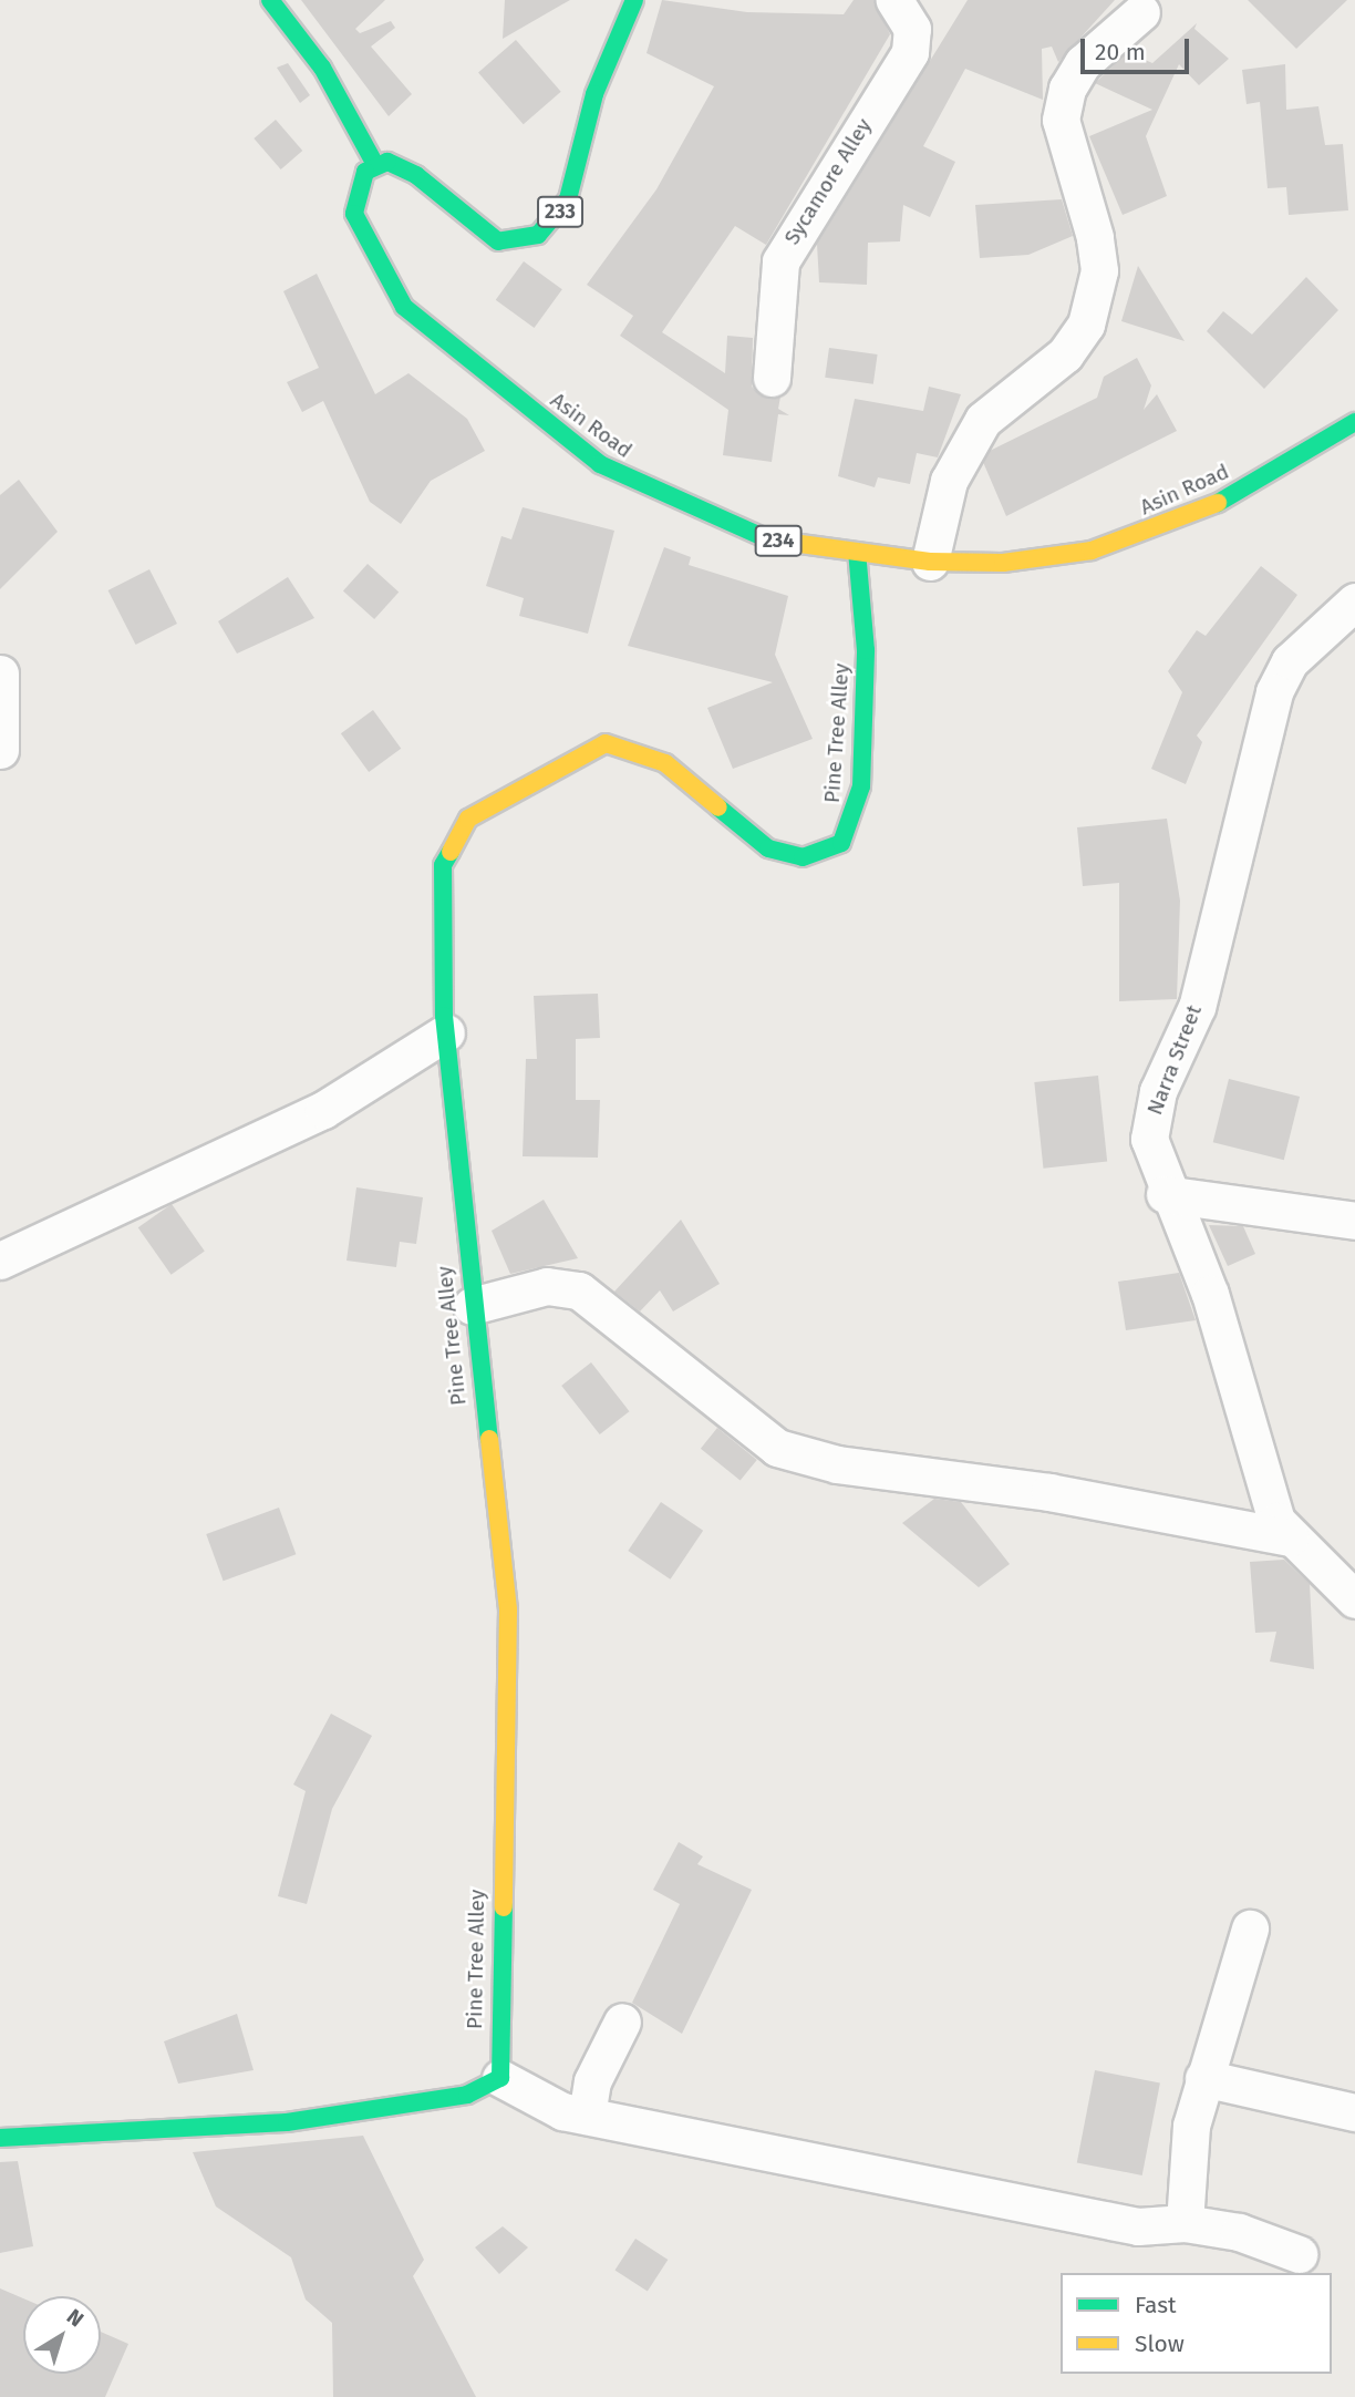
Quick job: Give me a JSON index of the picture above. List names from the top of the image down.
{
  "streets": {
    "street": [
      "Sycamore Alley",
      "233",
      "Asin Road",
      "234",
      "Pine Tree Alley",
      "Narra Street"
    ]
  },
  "crossings": [
    ["233", "Asin Road"],
    ["Asin Road", "Pine Tree Alley"]
  ],
  "legend": ["Fast", "Slow"],
  "scale_bar": "20 m",
  "north": "top right"
}
